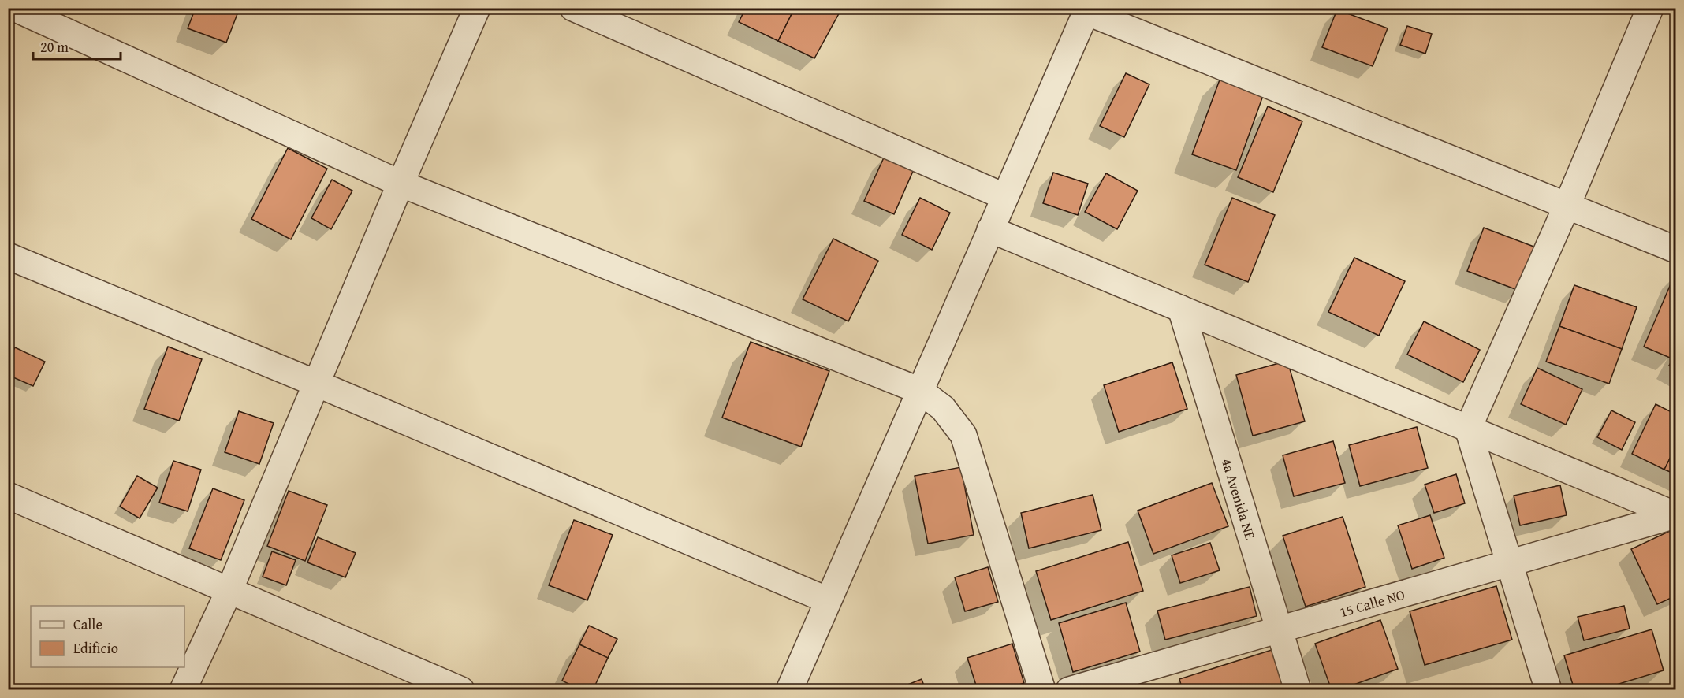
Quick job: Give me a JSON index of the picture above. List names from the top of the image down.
{
  "streets": {
    "street": ["4a Avenida NE", "15 Calle NO"]
  },
  "crossings": [
    ["4a Avenida NE", "15 Calle NO"]
  ],
  "legend": ["Calle", "Edificio"],
  "scale_bar": "20 m"
}
